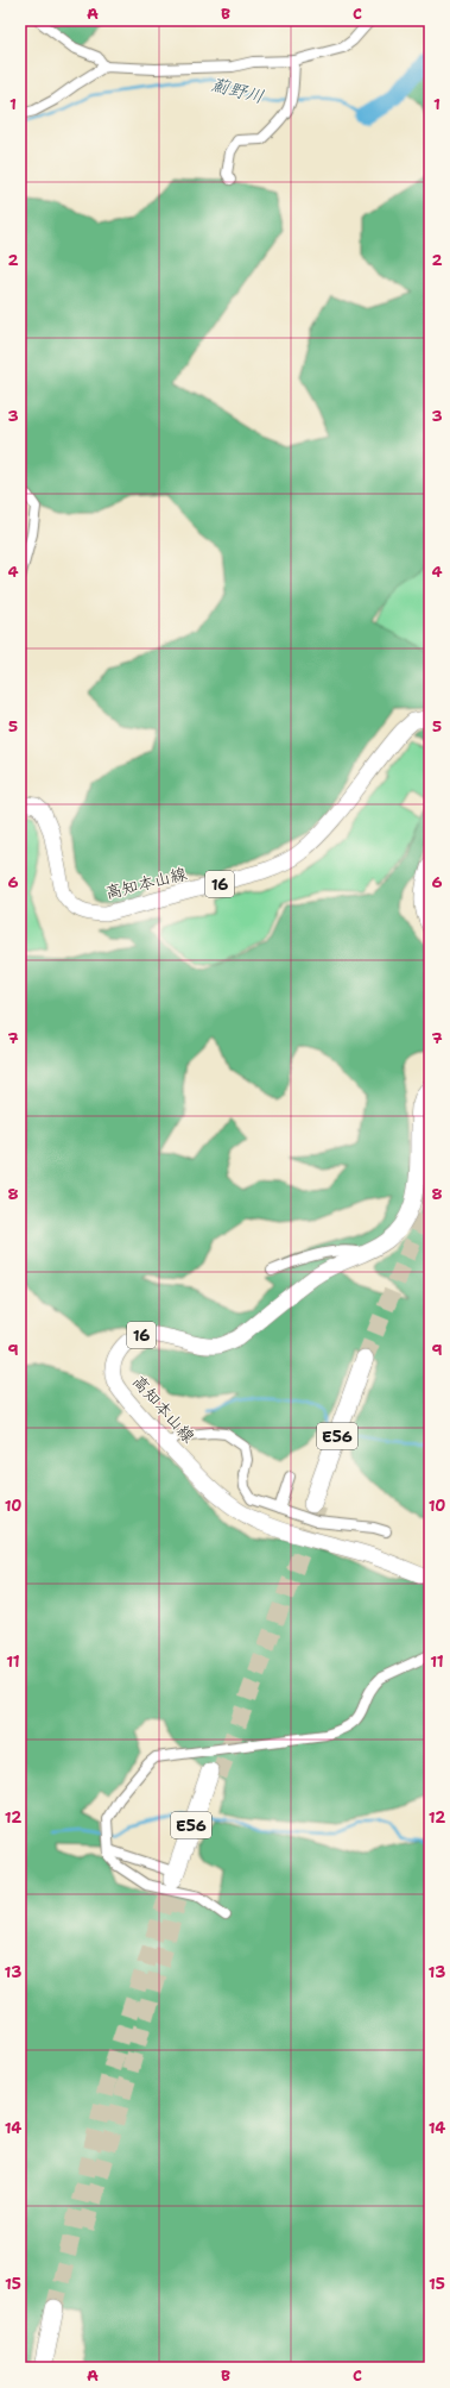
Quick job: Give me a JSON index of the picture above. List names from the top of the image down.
{
  "streets": {
    "highway": ["E56"],
    "main road": ["高知本山線", "16"]
  },
  "water": ["薊野川"],
  "grid": {
    "columns": ["A", "B", "C"],
    "rows": [
      "1",
      "2",
      "3",
      "4",
      "5",
      "6",
      "7",
      "8",
      "9",
      "10",
      "11",
      "12",
      "13",
      "14",
      "15"
    ]
  }
}
